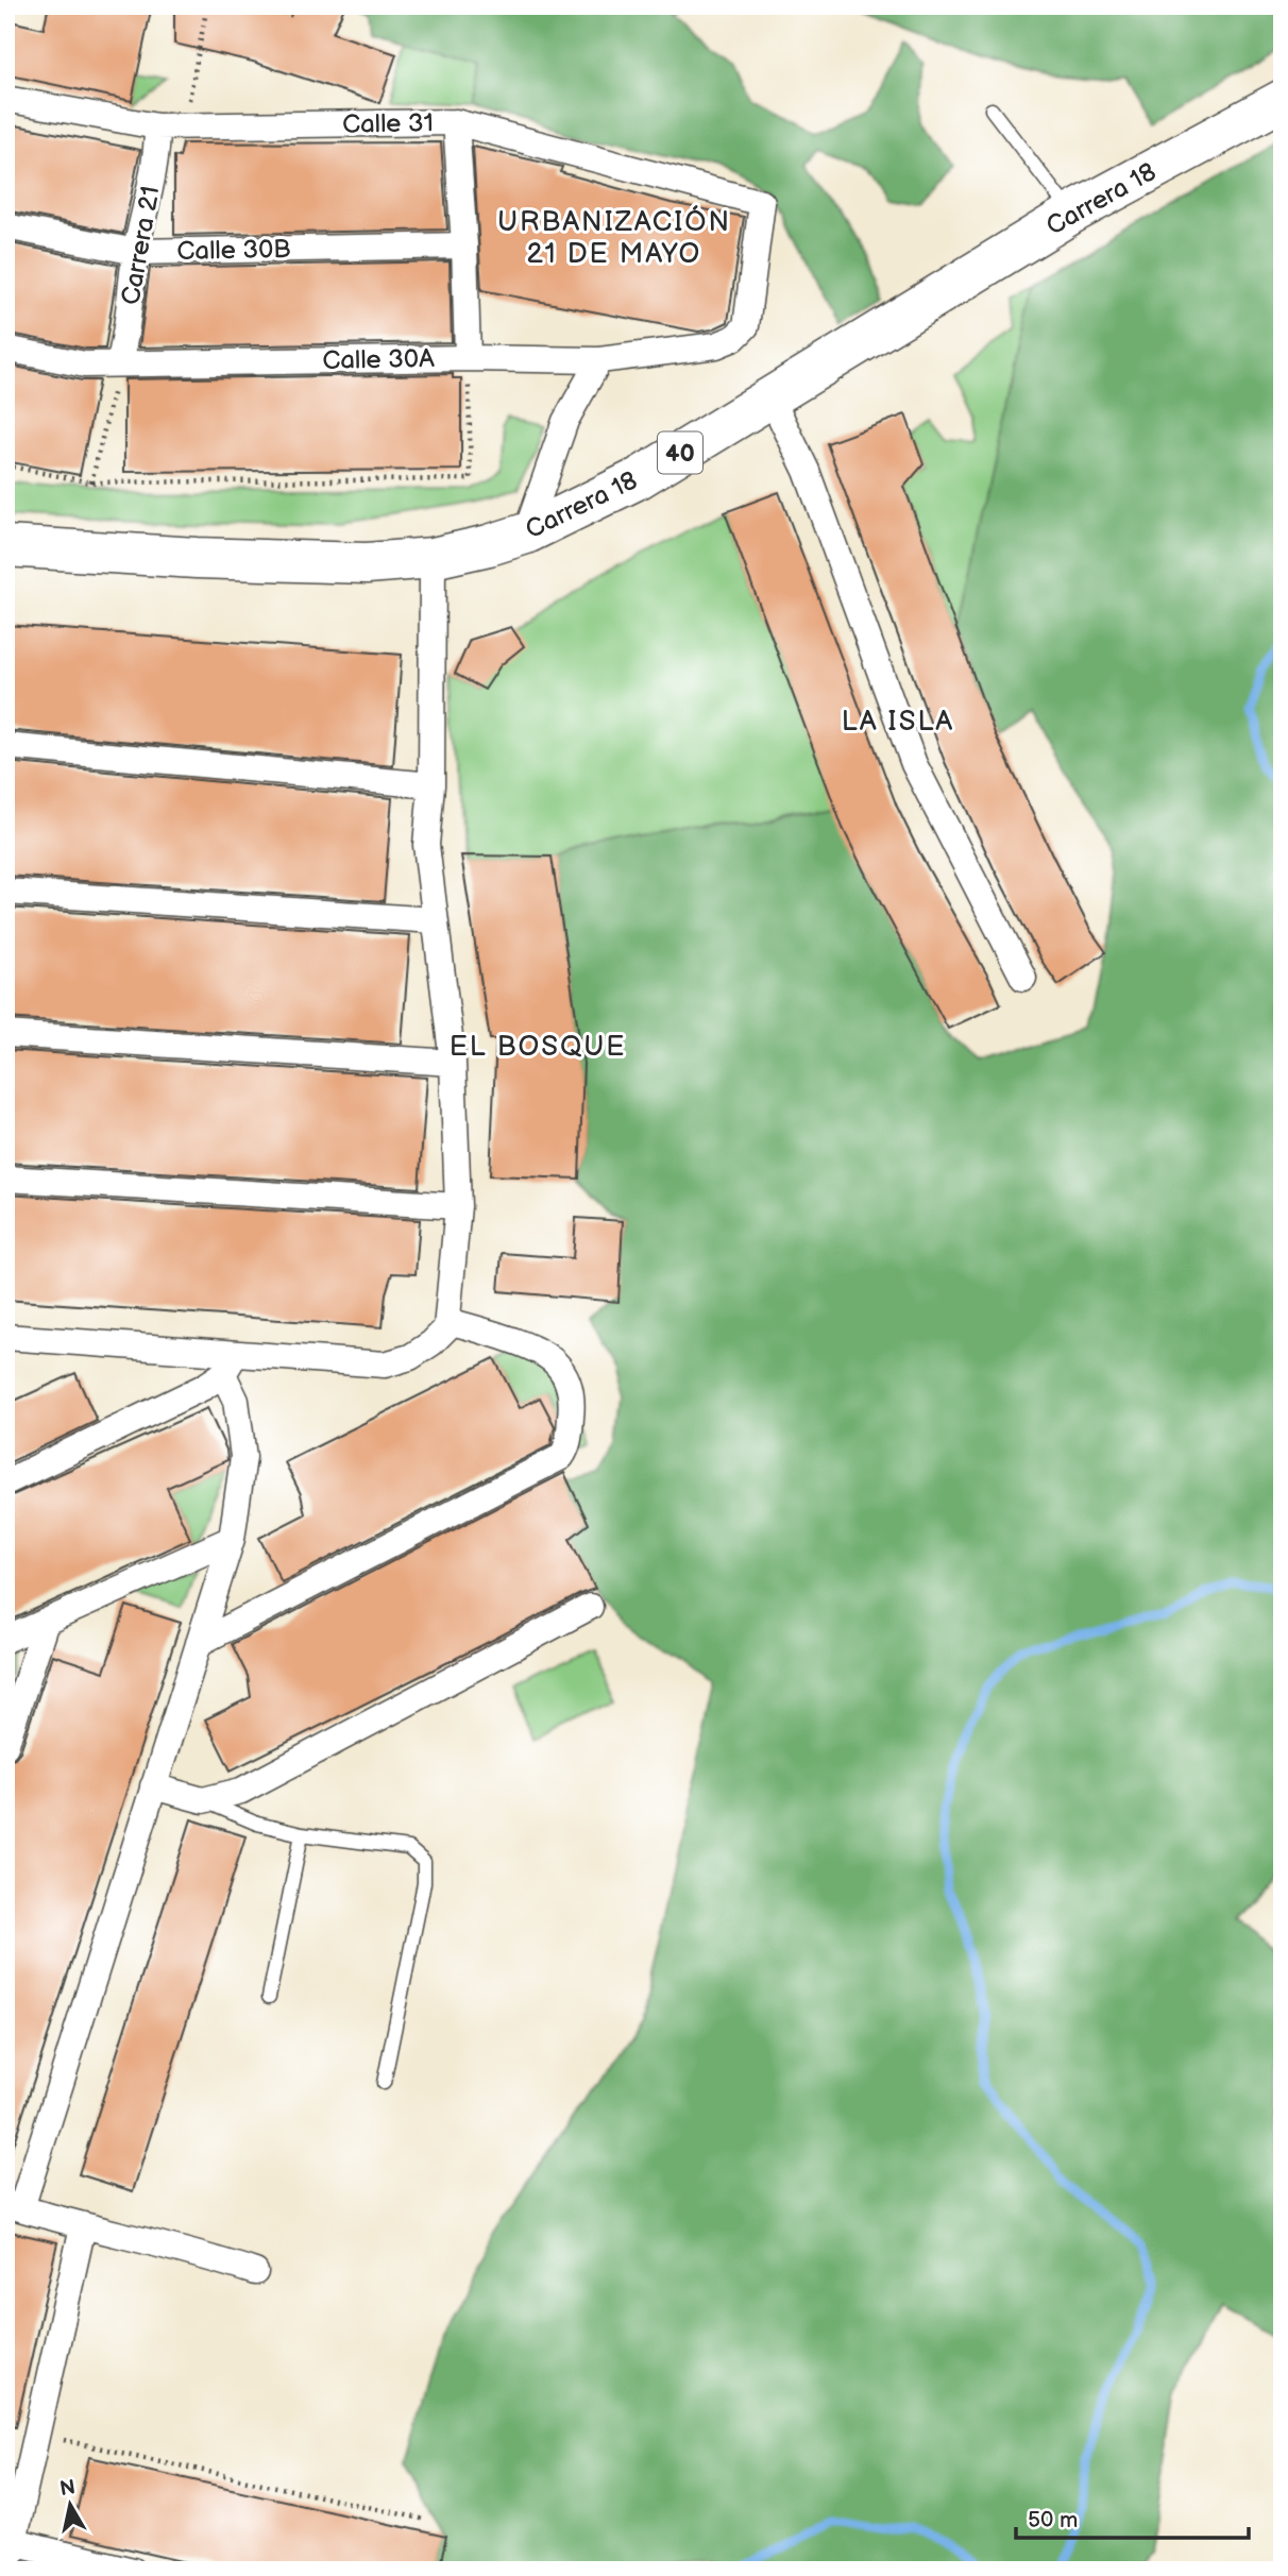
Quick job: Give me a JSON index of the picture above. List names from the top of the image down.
{
  "streets": {
    "highway": ["Carrera 18", "40"],
    "street": [
      "Calle 31",
      "Carrera 21",
      "Calle 30B",
      "Calle 30A"
    ]
  },
  "crossings": [
    ["Calle 31", "Carrera 21"],
    ["Calle 31", "Calle 30A"],
    ["Carrera 21", "Calle 30B"],
    ["Carrera 21", "Calle 30A"]
  ],
  "districts": ["URBANIZACIÓN 21 DE MAYO", "LA ISLA", "EL BOSQUE"],
  "scale_bar": "50 m",
  "north": "top"
}
